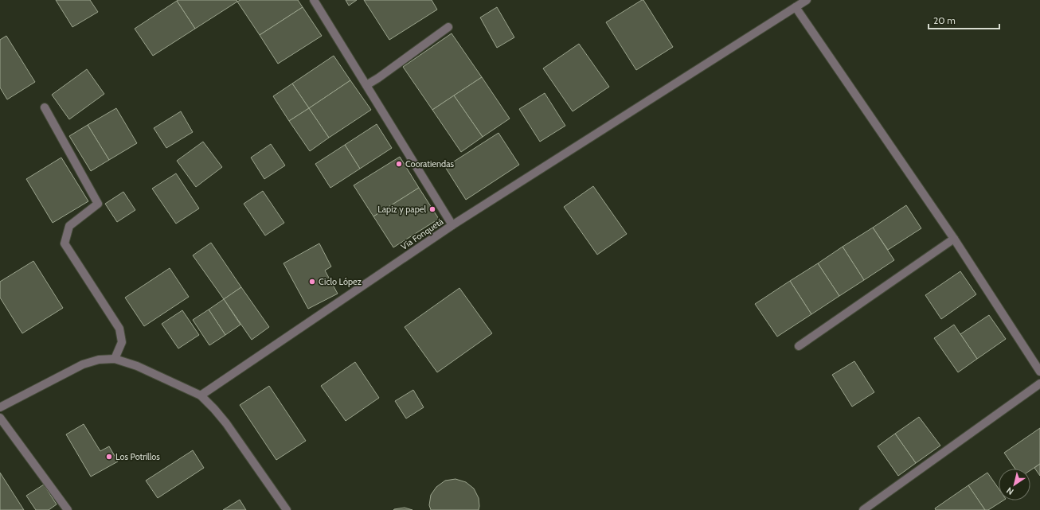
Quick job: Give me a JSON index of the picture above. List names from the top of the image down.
{
  "streets": {
    "street": ["Vía Fonquetá"]
  },
  "places": [
    "Cooratiendas",
    "Lapiz y papel",
    "Ciclo López",
    "Los Potrillos"
  ],
  "scale_bar": "20 m",
  "north": "bottom left"
}
